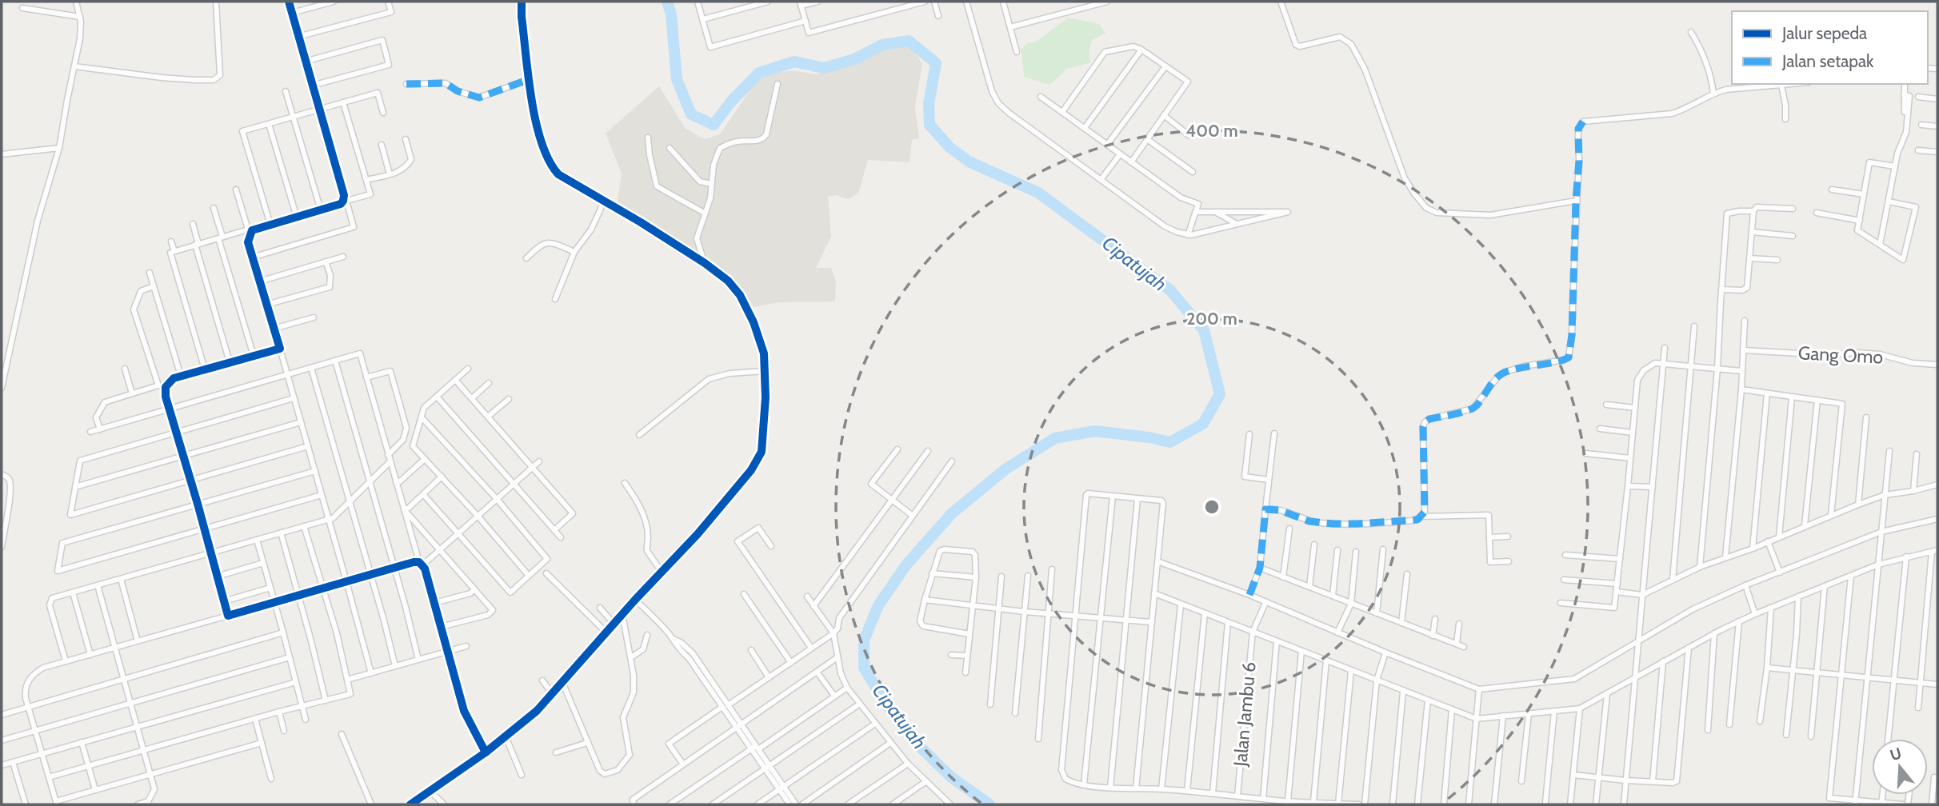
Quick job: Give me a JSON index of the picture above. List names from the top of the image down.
{
  "streets": {
    "street": ["Gang Omo", "Jalan Jambu 6"]
  },
  "water": ["Cipatujah"],
  "legend": ["Jalur sepeda", "Jalan setapak"],
  "north": "top",
  "rings": ["400 m", "200 m"]
}
